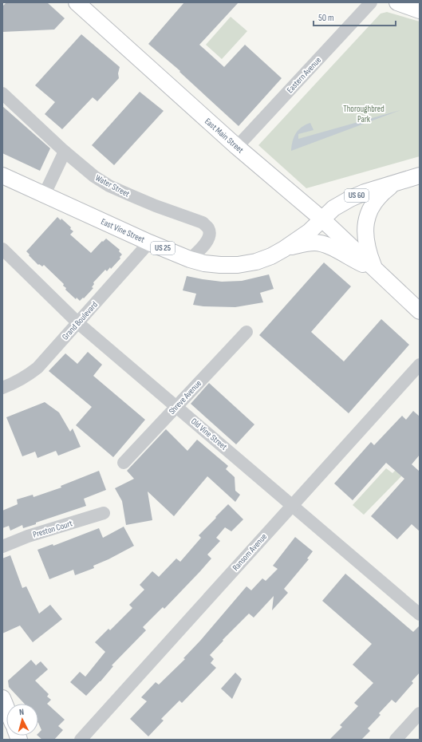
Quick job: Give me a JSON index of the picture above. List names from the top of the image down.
{
  "streets": {
    "main road": [
      "East Main Street",
      "US 60",
      "East Vine Street",
      "US 25"
    ],
    "street": [
      "Eastern Avenue",
      "Water Street",
      "Grand Boulevard",
      "Shreve Avenue",
      "Old Vine Street",
      "Preston Court",
      "Ransom Avenue"
    ]
  },
  "crossings": [
    ["Eastern Avenue", "East Main Street"],
    ["East Main Street", "US 60"],
    ["East Main Street", "East Vine Street"],
    ["Water Street", "East Vine Street"],
    ["US 60", "East Vine Street"],
    ["East Vine Street", "Grand Boulevard"],
    ["Grand Boulevard", "Old Vine Street"],
    ["Shreve Avenue", "Old Vine Street"],
    ["Old Vine Street", "Ransom Avenue"]
  ],
  "parks": ["Thoroughbred Park"],
  "scale_bar": "50 m",
  "north": "top"
}
